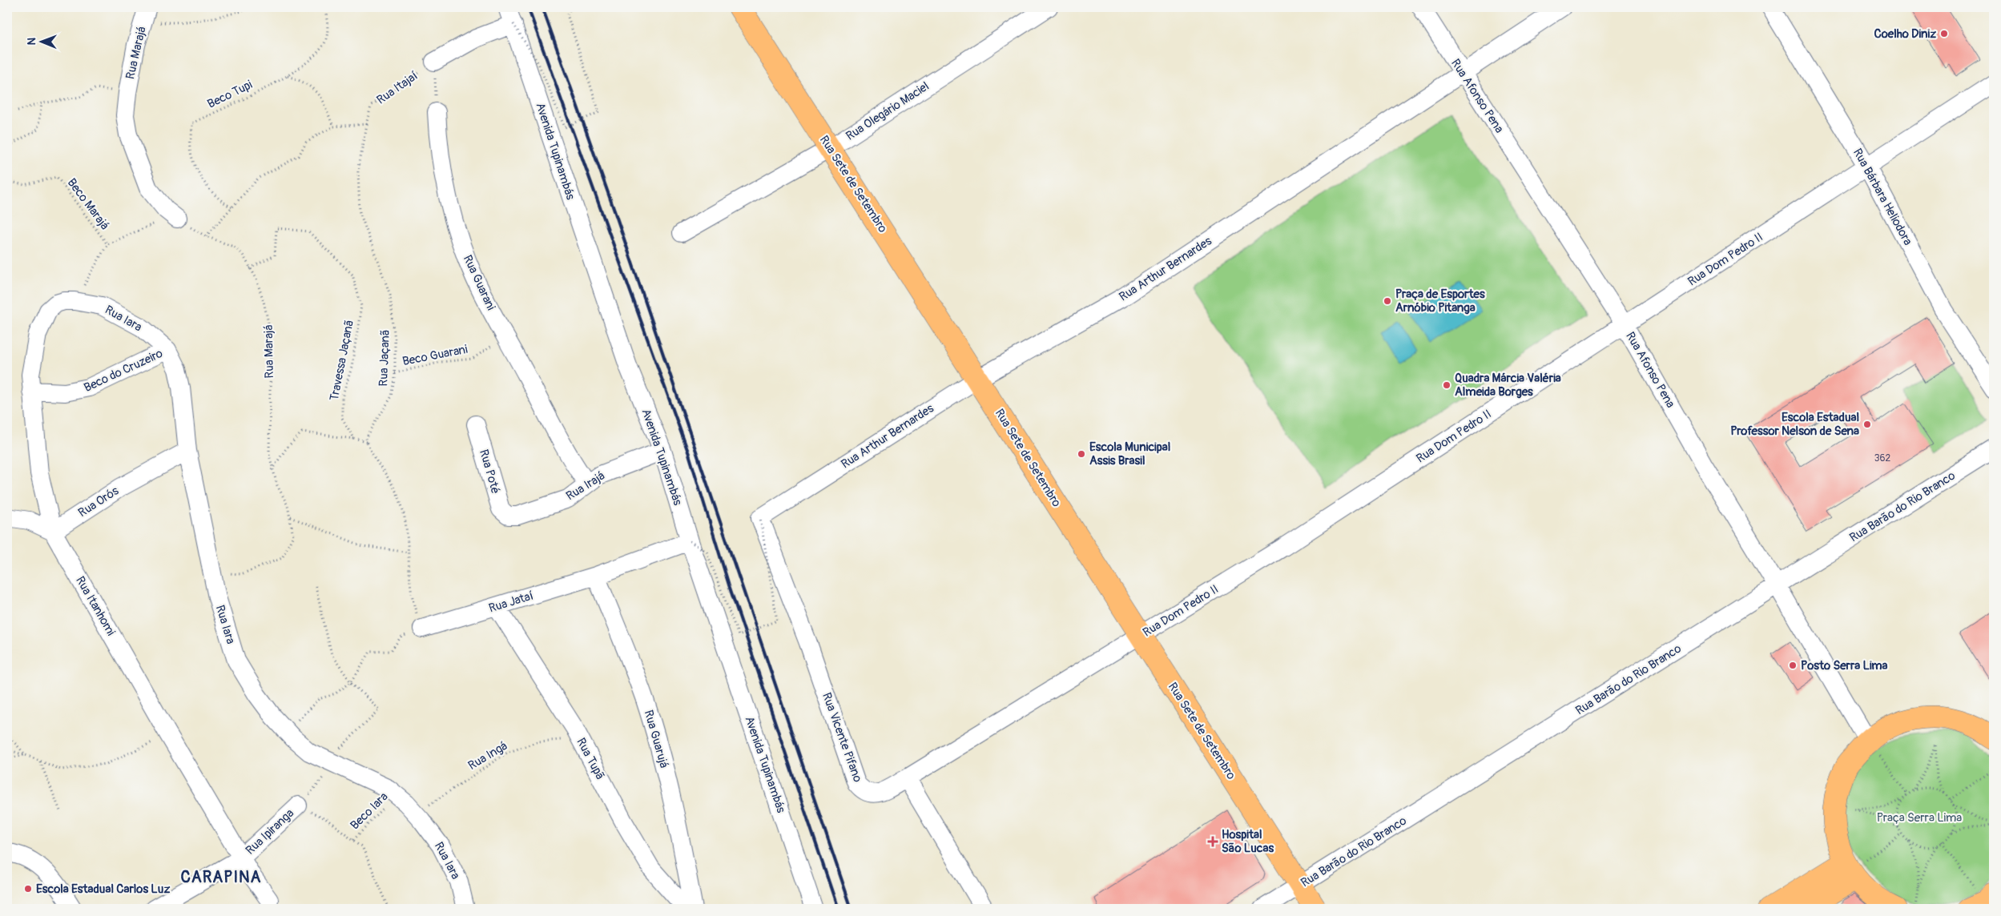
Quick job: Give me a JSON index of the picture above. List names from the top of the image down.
{
  "streets": {
    "main road": ["Rua Sete de Setembro"],
    "street": [
      "Rua Marajá",
      "Rua Afonso Pena",
      "Rua Olegário Maciel",
      "Avenida Tupinambás",
      "Rua Bárbara Heliodora",
      "Rua Dom Pedro II",
      "Rua Arthur Bernardes",
      "Rua Guarani",
      "Rua Iara",
      "Beco do Cruzeiro",
      "Rua Poté",
      "Rua Irajá",
      "Rua Orós",
      "Rua Barão do Rio Branco",
      "Rua Jataí",
      "Rua Itanhomi",
      "Rua Vicente Pifano",
      "Rua Guarujá",
      "Rua Tupã",
      "Rua Ipiranga"
    ],
    "path": [
      "Rua Itajaí",
      "Beco Tupi",
      "Beco Marajá",
      "Beco Guarani",
      "Rua Jaçanã",
      "Travessa Jaçanã",
      "Rua Ingá",
      "Beco Iara"
    ]
  },
  "crossings": [
    ["Rua Marajá", "Beco Marajá"],
    ["Rua Marajá", "Rua Iara"],
    ["Rua Marajá", "Travessa Jaçanã"],
    ["Rua Itajaí", "Rua Jaçanã"],
    ["Rua Afonso Pena", "Rua Dom Pedro II"],
    ["Rua Afonso Pena", "Rua Arthur Bernardes"],
    ["Rua Afonso Pena", "Rua Barão do Rio Branco"],
    ["Rua Olegário Maciel", "Rua Sete de Setembro"],
    ["Avenida Tupinambás", "Rua Irajá"],
    ["Avenida Tupinambás", "Rua Jataí"],
    ["Rua Sete de Setembro", "Rua Dom Pedro II"],
    ["Rua Sete de Setembro", "Rua Arthur Bernardes"],
    ["Rua Sete de Setembro", "Rua Barão do Rio Branco"],
    ["Rua Bárbara Heliodora", "Rua Dom Pedro II"],
    ["Beco Marajá", "Rua Iara"],
    ["Beco Marajá", "Rua Itanhomi"],
    ["Rua Dom Pedro II", "Rua Vicente Pifano"],
    ["Rua Arthur Bernardes", "Rua Vicente Pifano"],
    ["Rua Guarani", "Rua Irajá"],
    ["Rua Iara", "Beco do Cruzeiro"],
    ["Rua Iara", "Rua Orós"],
    ["Rua Iara", "Rua Itanhomi"],
    ["Rua Iara", "Rua Ingá"],
    ["Rua Iara", "Beco Iara"],
    ["Rua Iara", "Rua Ipiranga"],
    ["Beco Guarani", "Rua Jaçanã"],
    ["Beco do Cruzeiro", "Rua Itanhomi"],
    ["Rua Poté", "Rua Irajá"],
    ["Rua Orós", "Rua Itanhomi"],
    ["Rua Jataí", "Rua Guarujá"],
    ["Rua Jataí", "Rua Tupã"],
    ["Rua Itanhomi", "Rua Ipiranga"],
    ["Rua Ingá", "Rua Tupã"]
  ],
  "districts": ["CARAPINA"],
  "parks": ["Praça Serra Lima"],
  "places": {
    "other": [
      "Coelho Diniz",
      "Praça de Esportes Arnóbio Pitanga",
      "Quadra Márcia Valéria Almeida Borges",
      "Escola Estadual Professor Nelson de Sena",
      "Escola Municipal Assis Brasil",
      "Posto Serra Lima",
      "Escola Estadual Carlos Luz"
    ],
    "health": ["Hospital São Lucas"]
  },
  "house_numbers": ["362"],
  "north": "left"
}
